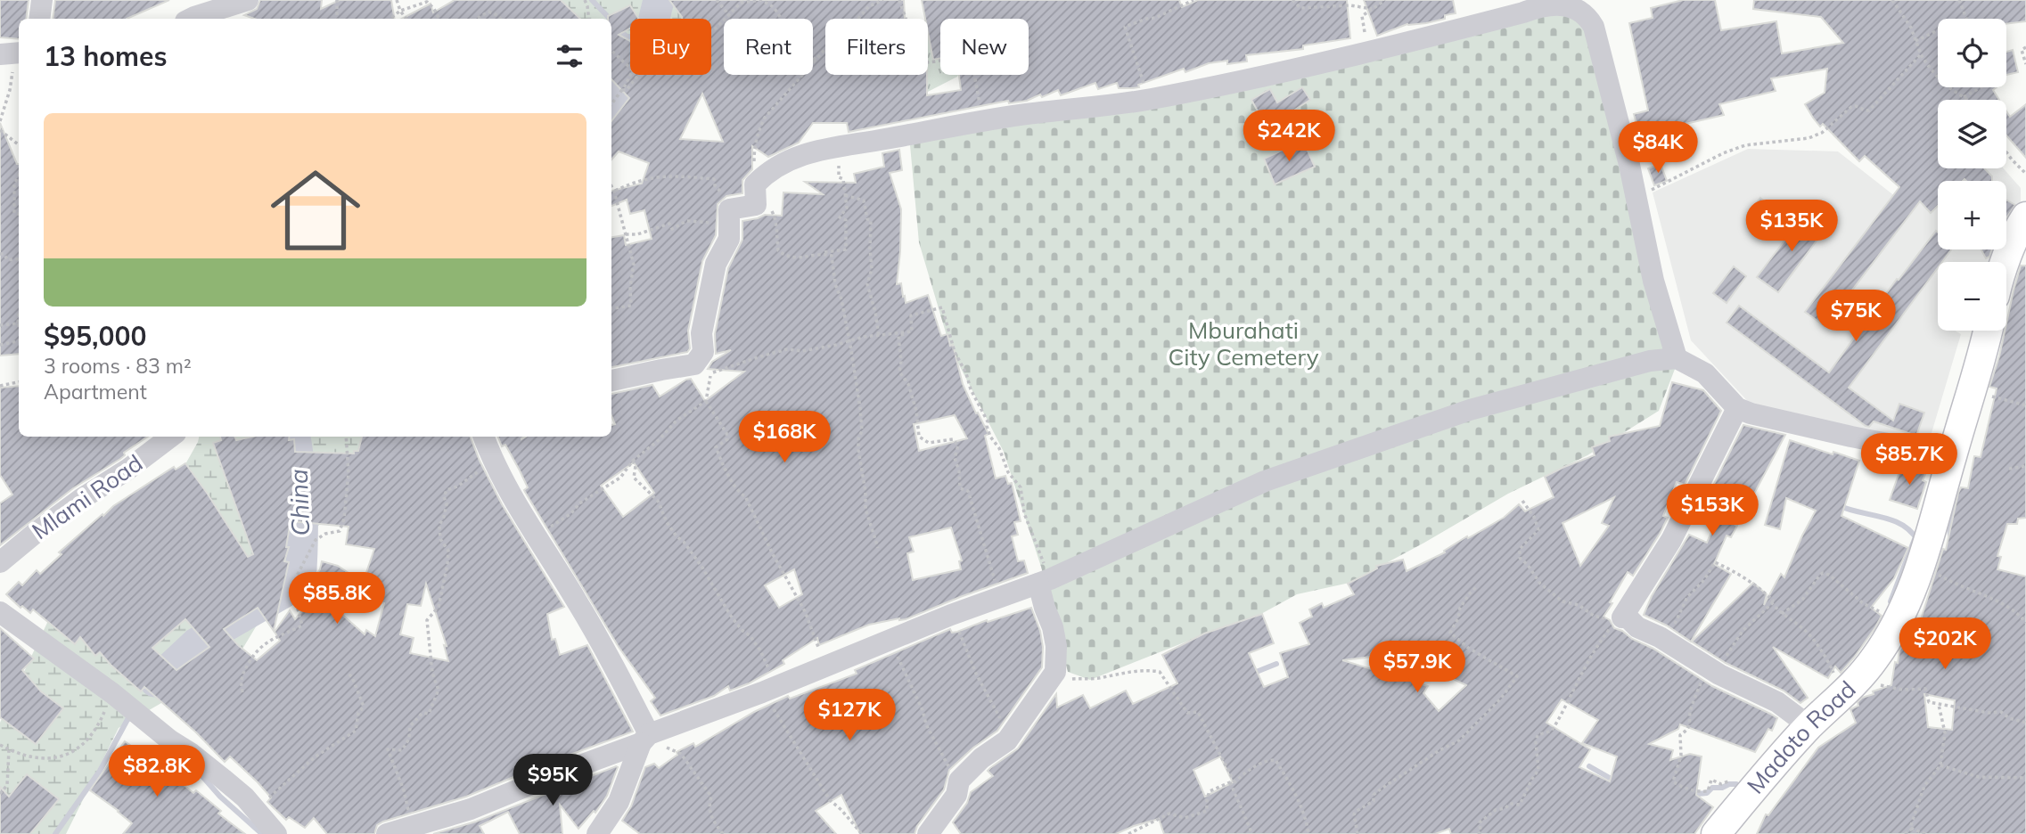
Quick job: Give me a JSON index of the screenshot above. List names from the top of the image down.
{
  "streets": {
    "main road": ["Madoto Road"],
    "street": ["Mlami Road"]
  },
  "water": ["China"],
  "parks": ["Mburahati City Cemetery"],
  "page": {
    "map_buttons": ["+", "−"],
    "chip": [
      "Buy",
      "Rent",
      "Filters",
      "New"
    ],
    "heading": "13 homes",
    "list": [
      {
        "name": "$95,000",
        "note": "3 rooms · 83 m² · Apartment"
      }
    ],
    "price": [
      "$242K",
      "$84K",
      "$135K",
      "$75K",
      "$168K",
      "$85.7K",
      "$153K",
      "$85.8K",
      "$202K",
      "$57.9K",
      "$127K",
      "$82.8K",
      "$95K"
    ]
  }
}
